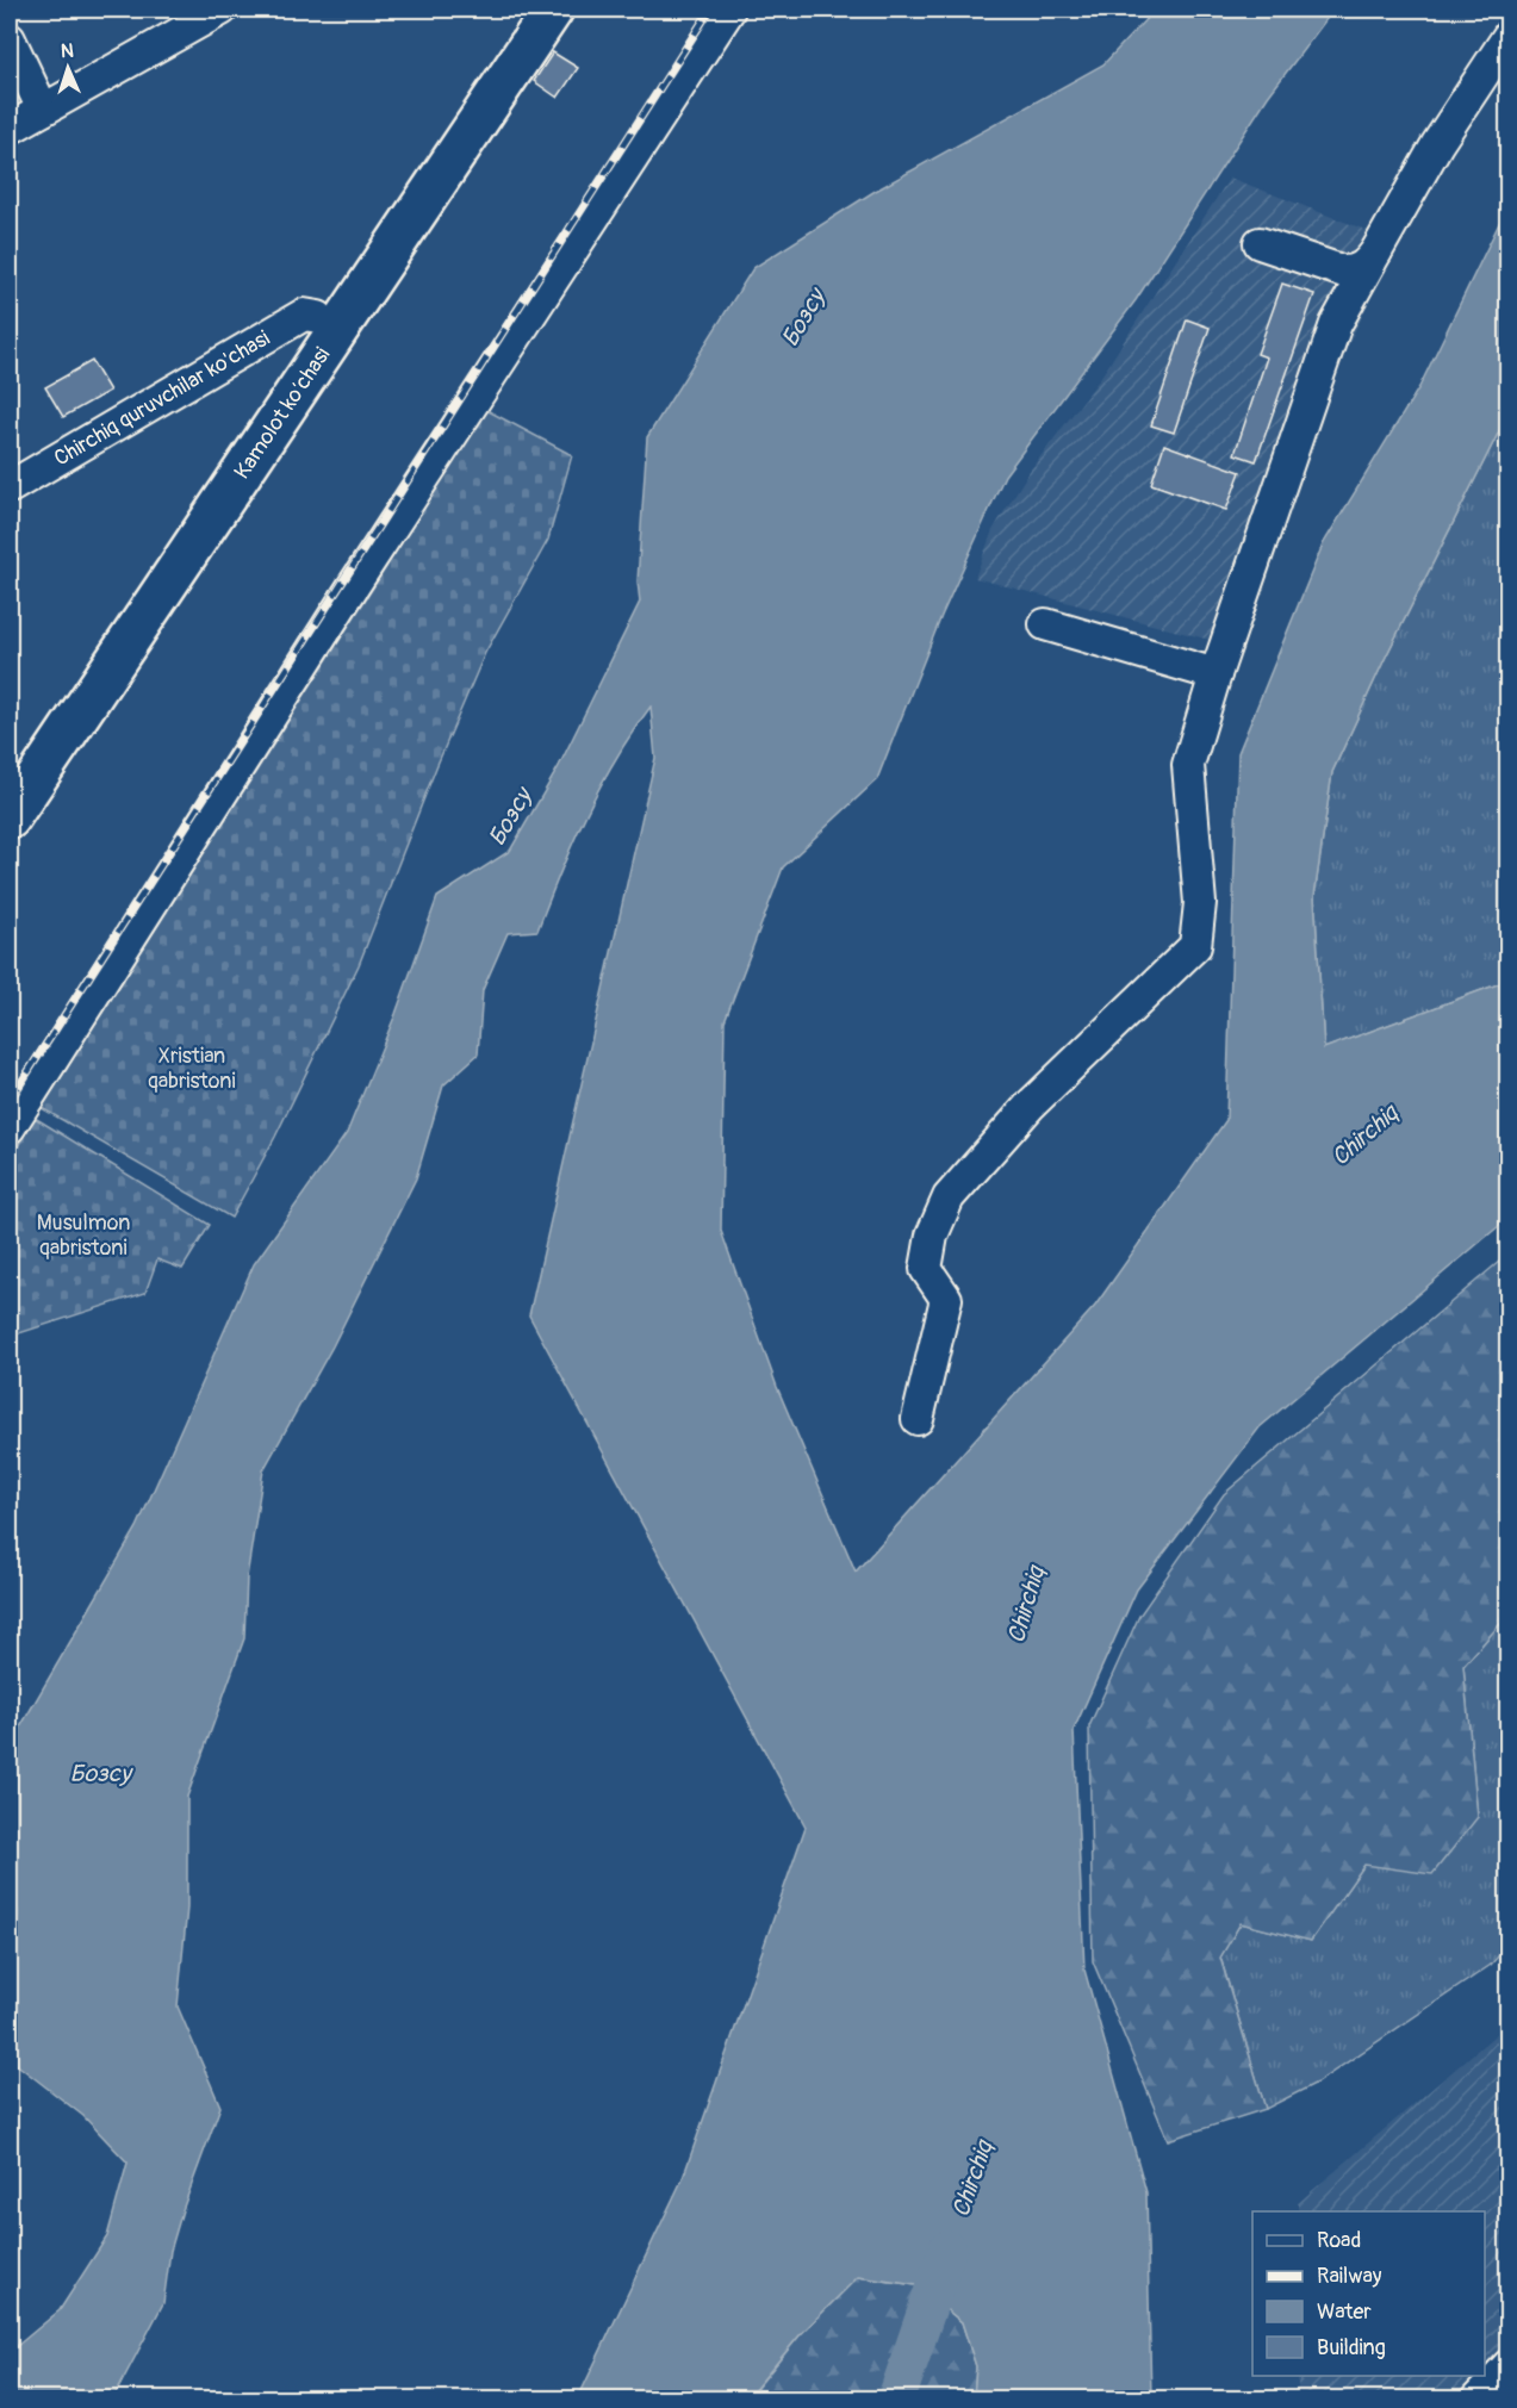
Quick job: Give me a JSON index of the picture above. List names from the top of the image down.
{
  "streets": {
    "main road": ["Kamolot ko‘chasi"],
    "street": ["Chirchiq quruvchilar ko'chasi"]
  },
  "water": ["Бозсу", "Chirchiq"],
  "parks": ["Xristian qabristoni", "Musulmon qabristoni"],
  "legend": [
    "Road",
    "Railway",
    "Water",
    "Building"
  ],
  "north": "top"
}
